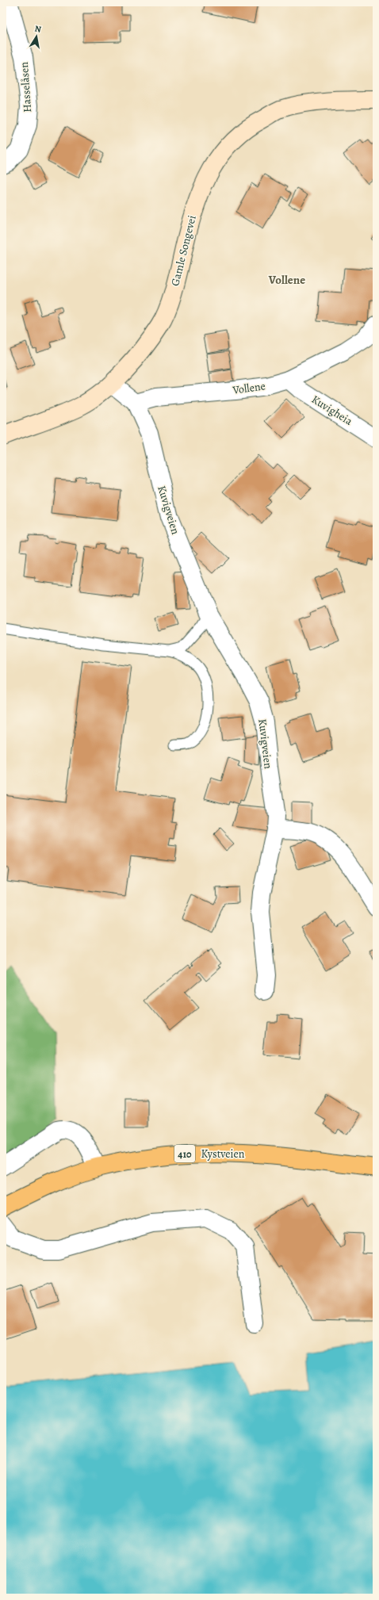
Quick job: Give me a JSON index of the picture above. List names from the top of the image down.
{
  "streets": {
    "main road": ["Gamle Songevei", "410", "Kystveien"],
    "street": [
      "Hasselåsen",
      "Vollene",
      "Kuvigheia",
      "Kuvigveien"
    ]
  },
  "crossings": [
    ["Vollene", "Kuvigheia"],
    ["Vollene", "Kuvigveien"]
  ],
  "districts": ["Vollene"],
  "north": "top"
}
